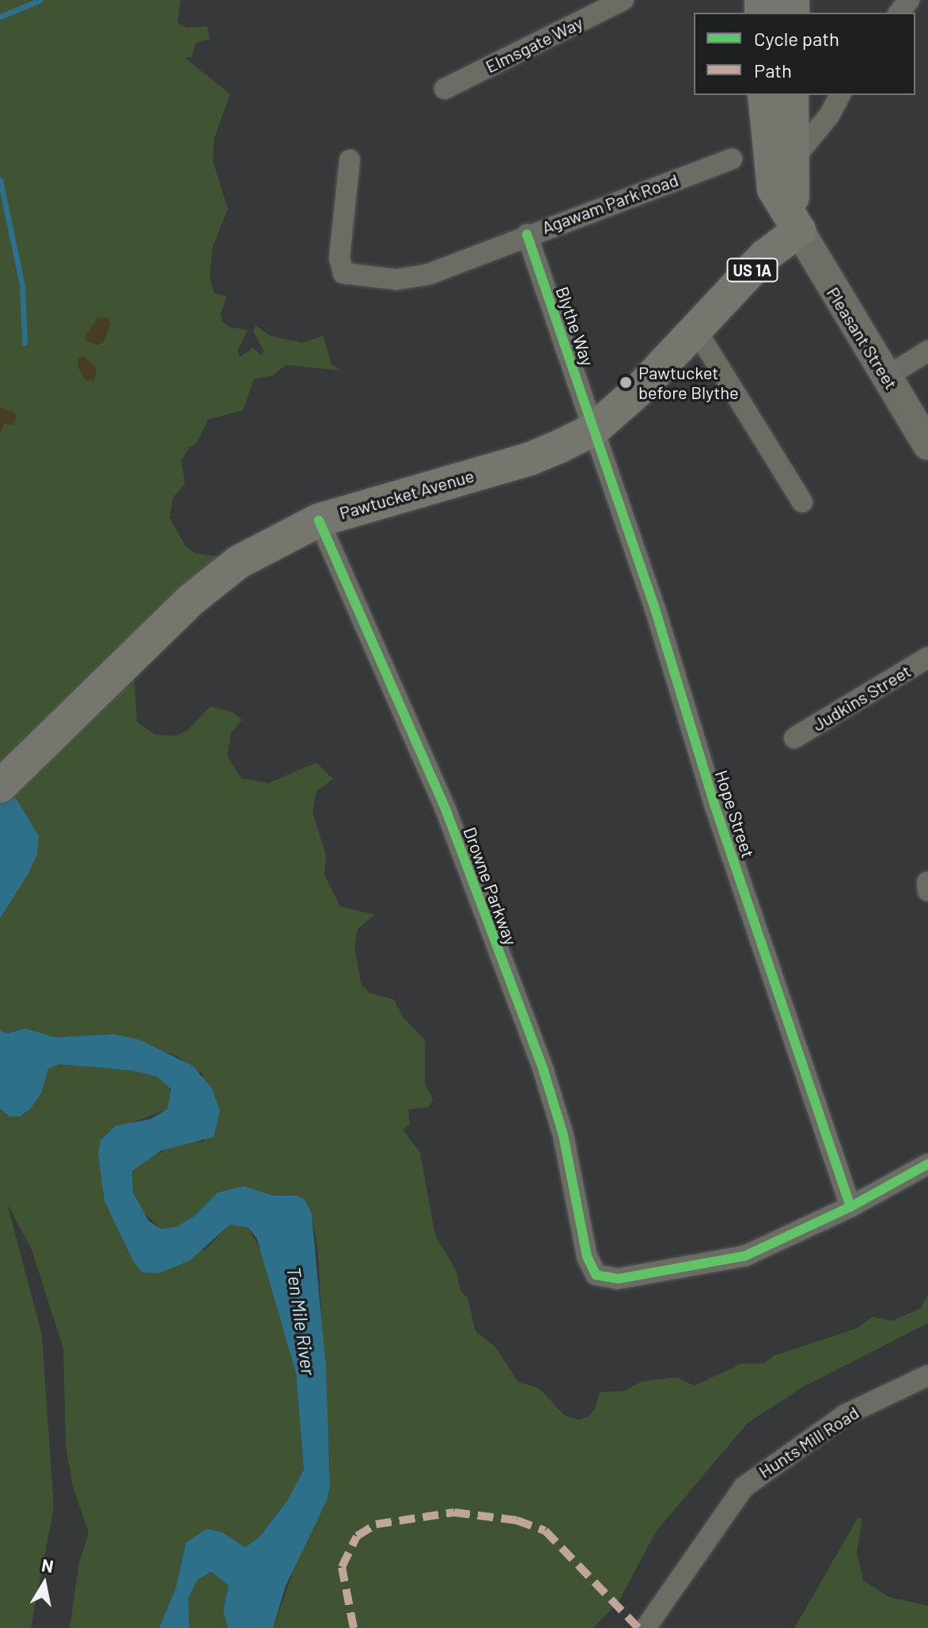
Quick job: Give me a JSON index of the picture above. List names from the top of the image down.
{
  "streets": {
    "main road": ["US 1A", "Pleasant Street", "Pawtucket Avenue"],
    "street": [
      "Elmsgate Way",
      "Agawam Park Road",
      "Blythe Way",
      "Judkins Street",
      "Hope Street",
      "Drowne Parkway",
      "Hunts Mill Road"
    ]
  },
  "crossings": [
    ["Agawam Park Road", "Blythe Way"],
    ["Blythe Way", "Pawtucket Avenue"],
    ["Blythe Way", "Hope Street"],
    ["Pleasant Street", "Pawtucket Avenue"],
    ["Pawtucket Avenue", "Hope Street"],
    ["Pawtucket Avenue", "Drowne Parkway"],
    ["Hope Street", "Drowne Parkway"]
  ],
  "water": ["Ten Mile River"],
  "places": ["Pawtucket before Blythe"],
  "legend": ["Cycle path", "Path"],
  "north": "top"
}
